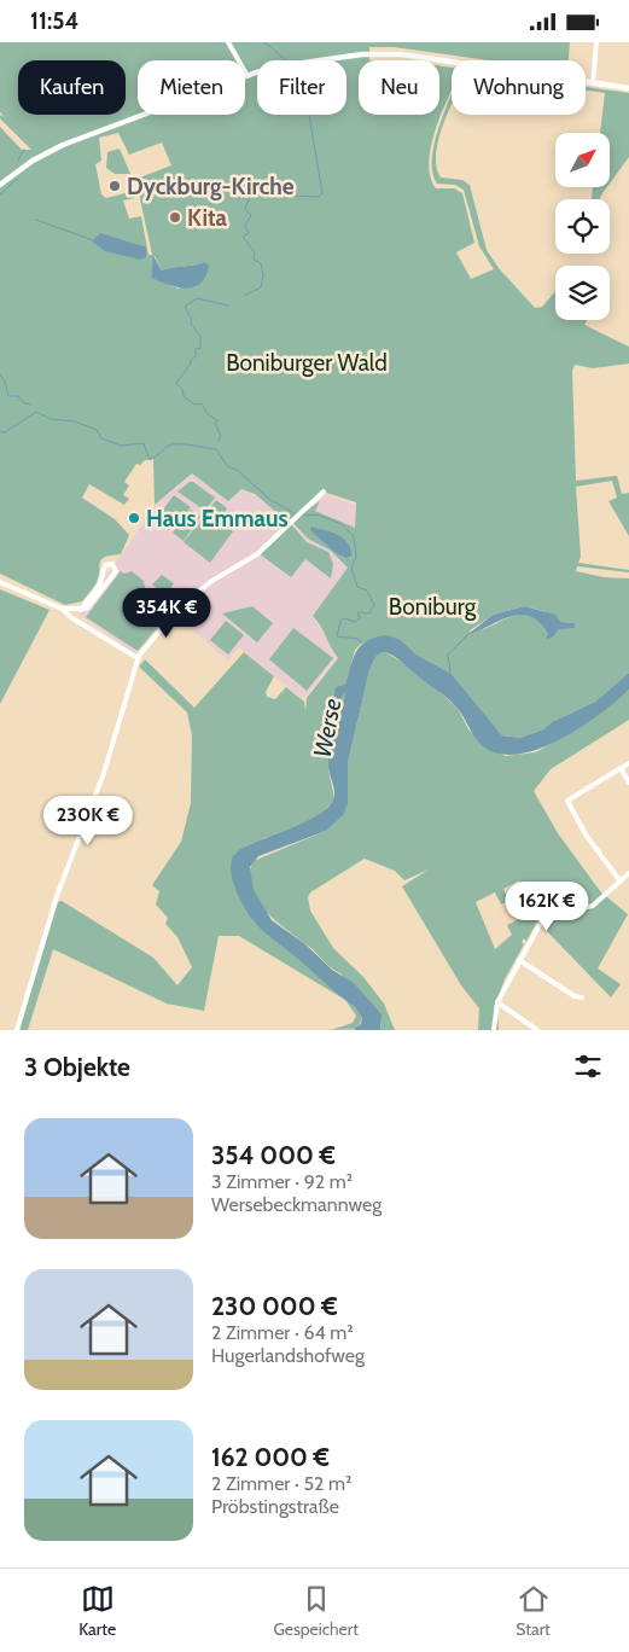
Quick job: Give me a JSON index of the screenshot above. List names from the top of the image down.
{
  "water": ["Werse"],
  "parks": ["Boniburger Wald", "Boniburg"],
  "places": ["Dyckburg-Kirche", "Kita", "Haus Emmaus"],
  "north": "top right",
  "page": {
    "status": "11:54",
    "chip": [
      "Kaufen",
      "Mieten",
      "Filter",
      "Neu",
      "Wohnung"
    ],
    "price": ["354K €", "230K €", "162K €"],
    "heading": "3 Objekte",
    "list": [
      {
        "name": "354 000 €",
        "note": "3 Zimmer · 92 m² · Wersebeckmannweg"
      },
      {
        "name": "230 000 €",
        "note": "2 Zimmer · 64 m² · Hugerlandshofweg"
      },
      {
        "name": "162 000 €",
        "note": "2 Zimmer · 52 m² · Pröbstingstraße"
      }
    ],
    "tabs": ["Karte", "Gespeichert", "Start"]
  }
}
